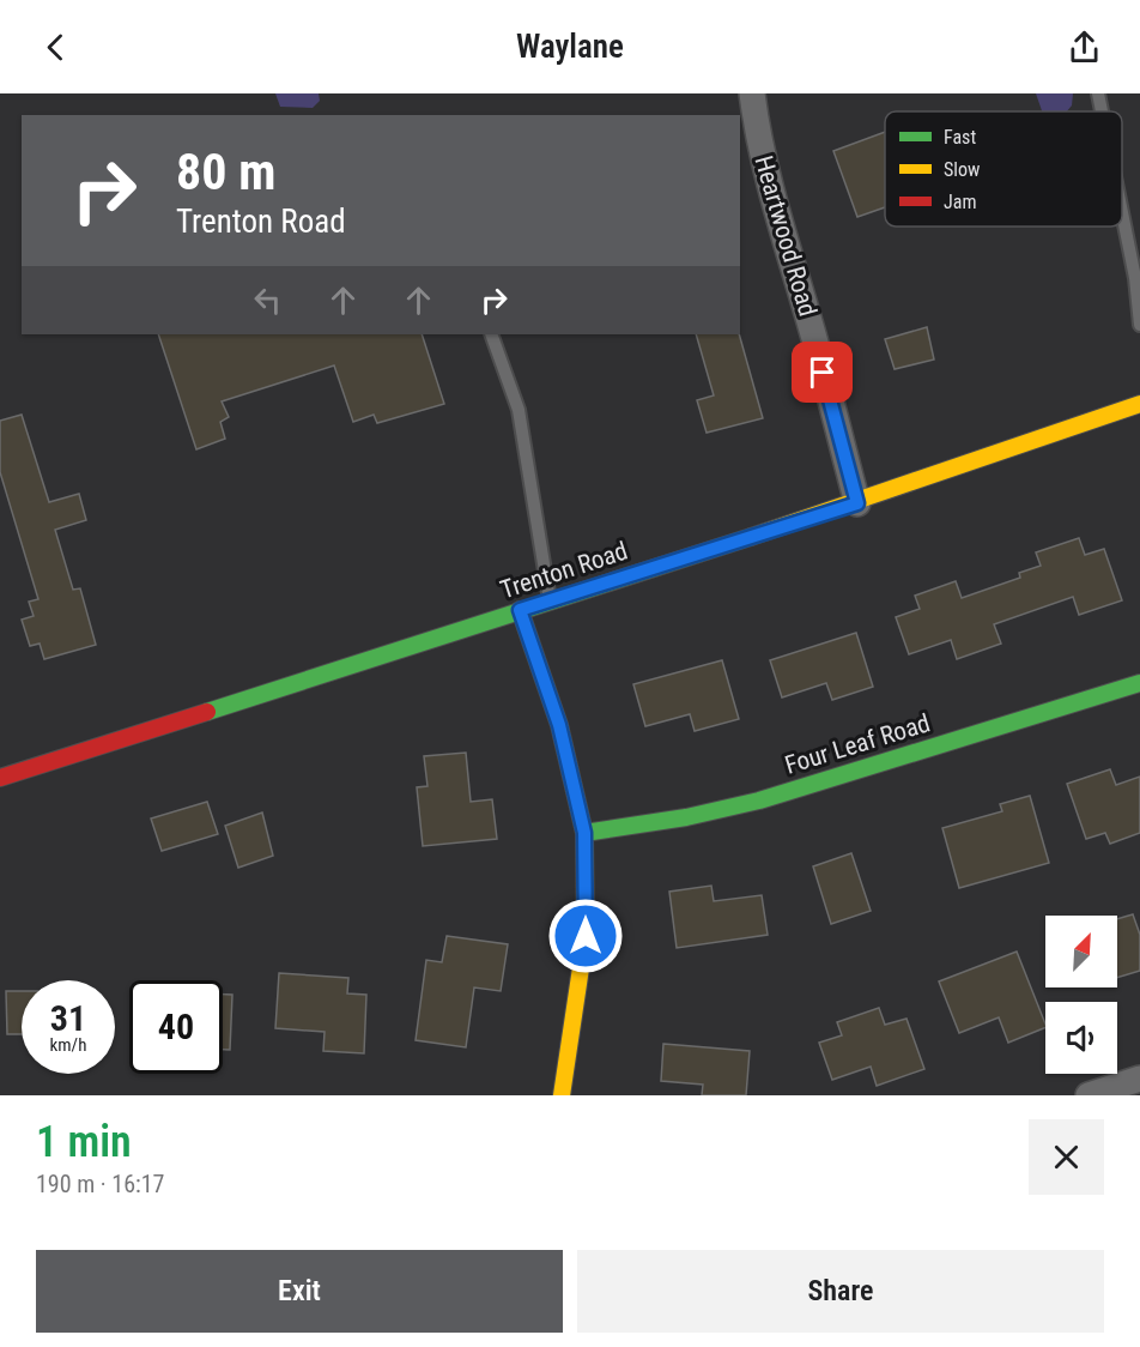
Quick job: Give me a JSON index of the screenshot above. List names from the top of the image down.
{
  "streets": {
    "main road": ["Trenton Road", "Four Leaf Road"],
    "street": ["Heartwood Road"]
  },
  "crossings": [
    ["Heartwood Road", "Trenton Road"]
  ],
  "legend": ["Fast", "Slow", "Jam"],
  "north": "top right",
  "page": {
    "header": "Waylane",
    "turn": ["80 m", "Trenton Road"],
    "speed": "31 km/h",
    "limit": "40",
    "heading": ["1 min", "190 m · 16:17"],
    "buttons": ["Exit", "Share"]
  }
}
